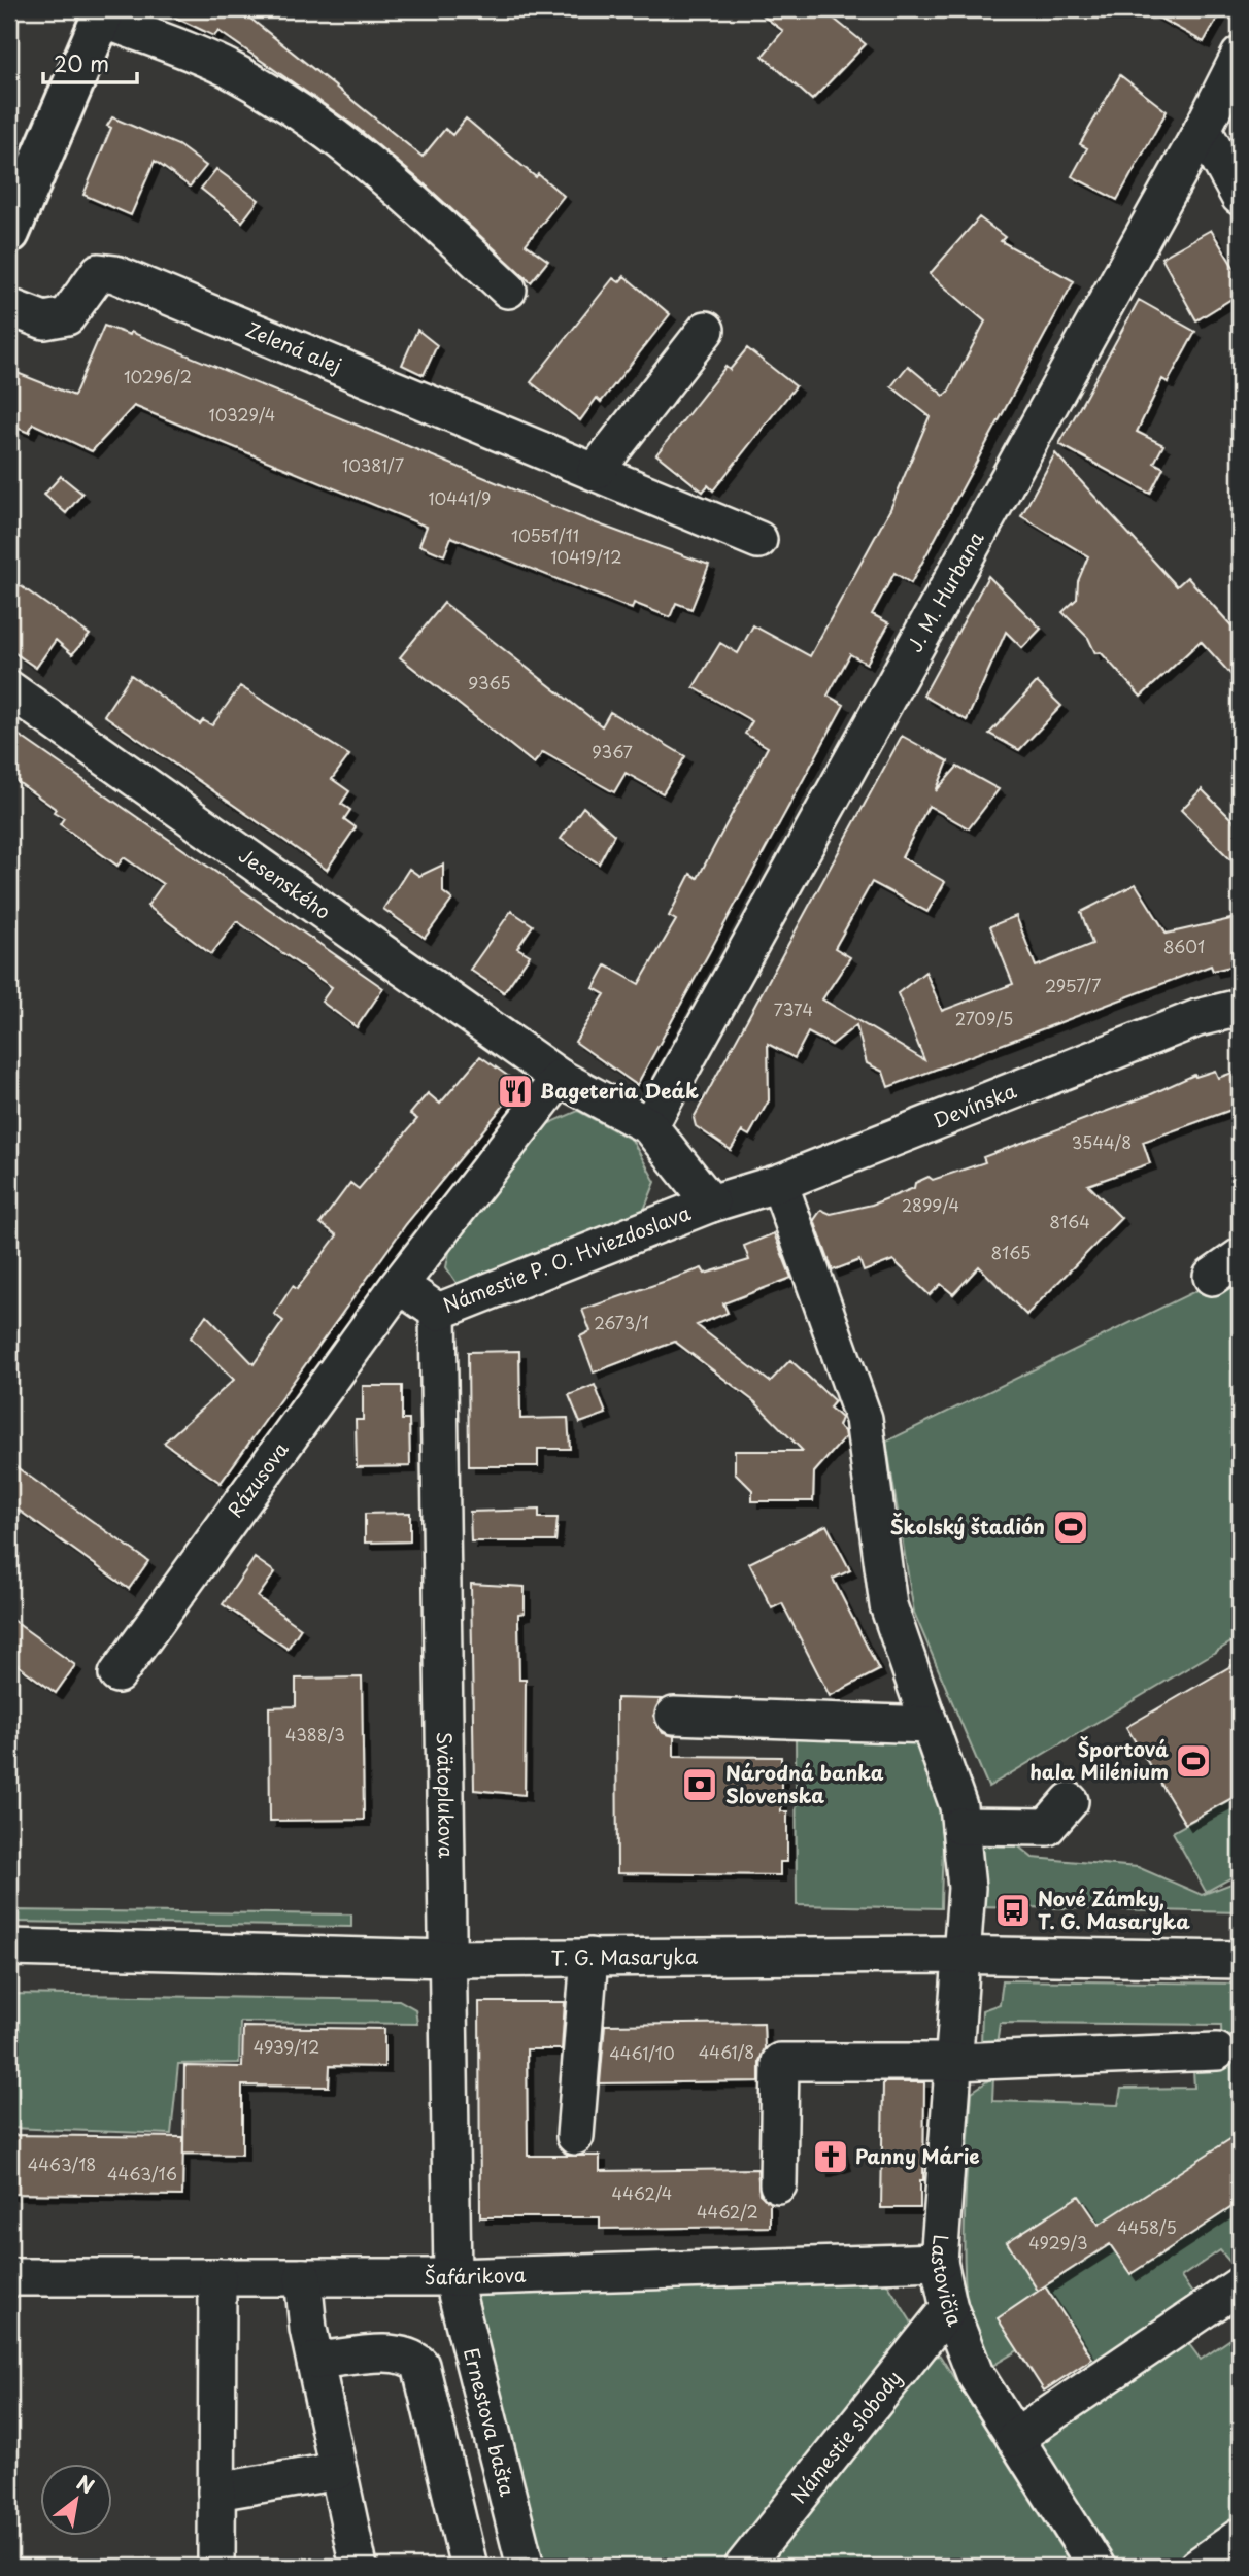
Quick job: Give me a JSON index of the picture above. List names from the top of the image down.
{
  "streets": {
    "street": [
      "Zelená alej",
      "J. M. Hurbana",
      "Jesenského",
      "Devínska",
      "Námestie P. O. Hviezdoslava",
      "Rázusova",
      "Svätoplukova",
      "T. G. Masaryka",
      "Šafárikova",
      "Lastovičia",
      "Ernestova bašta",
      "Námestie slobody"
    ]
  },
  "crossings": [
    ["J. M. Hurbana", "Námestie P. O. Hviezdoslava"],
    ["Jesenského", "Námestie P. O. Hviezdoslava"],
    ["Devínska", "Námestie P. O. Hviezdoslava"],
    ["Devínska", "Lastovičia"],
    ["Námestie P. O. Hviezdoslava", "Rázusova"],
    ["Námestie P. O. Hviezdoslava", "Svätoplukova"],
    ["Svätoplukova", "T. G. Masaryka"],
    ["Svätoplukova", "Šafárikova"],
    ["Svätoplukova", "Ernestova bašta"],
    ["T. G. Masaryka", "Lastovičia"],
    ["Šafárikova", "Lastovičia"],
    ["Šafárikova", "Ernestova bašta"],
    ["Lastovičia", "Námestie slobody"]
  ],
  "places": {
    "restaurant": ["Bageteria Deák"],
    "sports": ["Školský štadión", "Športová hala Milénium"],
    "bank": ["Národná banka Slovenska"],
    "bus stop": ["Nové Zámky, T. G. Masaryka"],
    "church": ["Panny Márie"]
  },
  "house_numbers": [
    "10296/2",
    "10329/4",
    "10381/7",
    "10441/9",
    "10551/11",
    "10419/12",
    "9365",
    "9367",
    "8601",
    "2957/7",
    "7374",
    "2709/5",
    "3544/8",
    "2899/4",
    "8164",
    "8165",
    "2673/1",
    "4388/3",
    "4939/12",
    "4461/8",
    "4461/10",
    "4463/18",
    "4463/16",
    "4462/4",
    "4462/2",
    "4458/5",
    "4929/3"
  ],
  "scale_bar": "20 m",
  "north": "top right"
}
